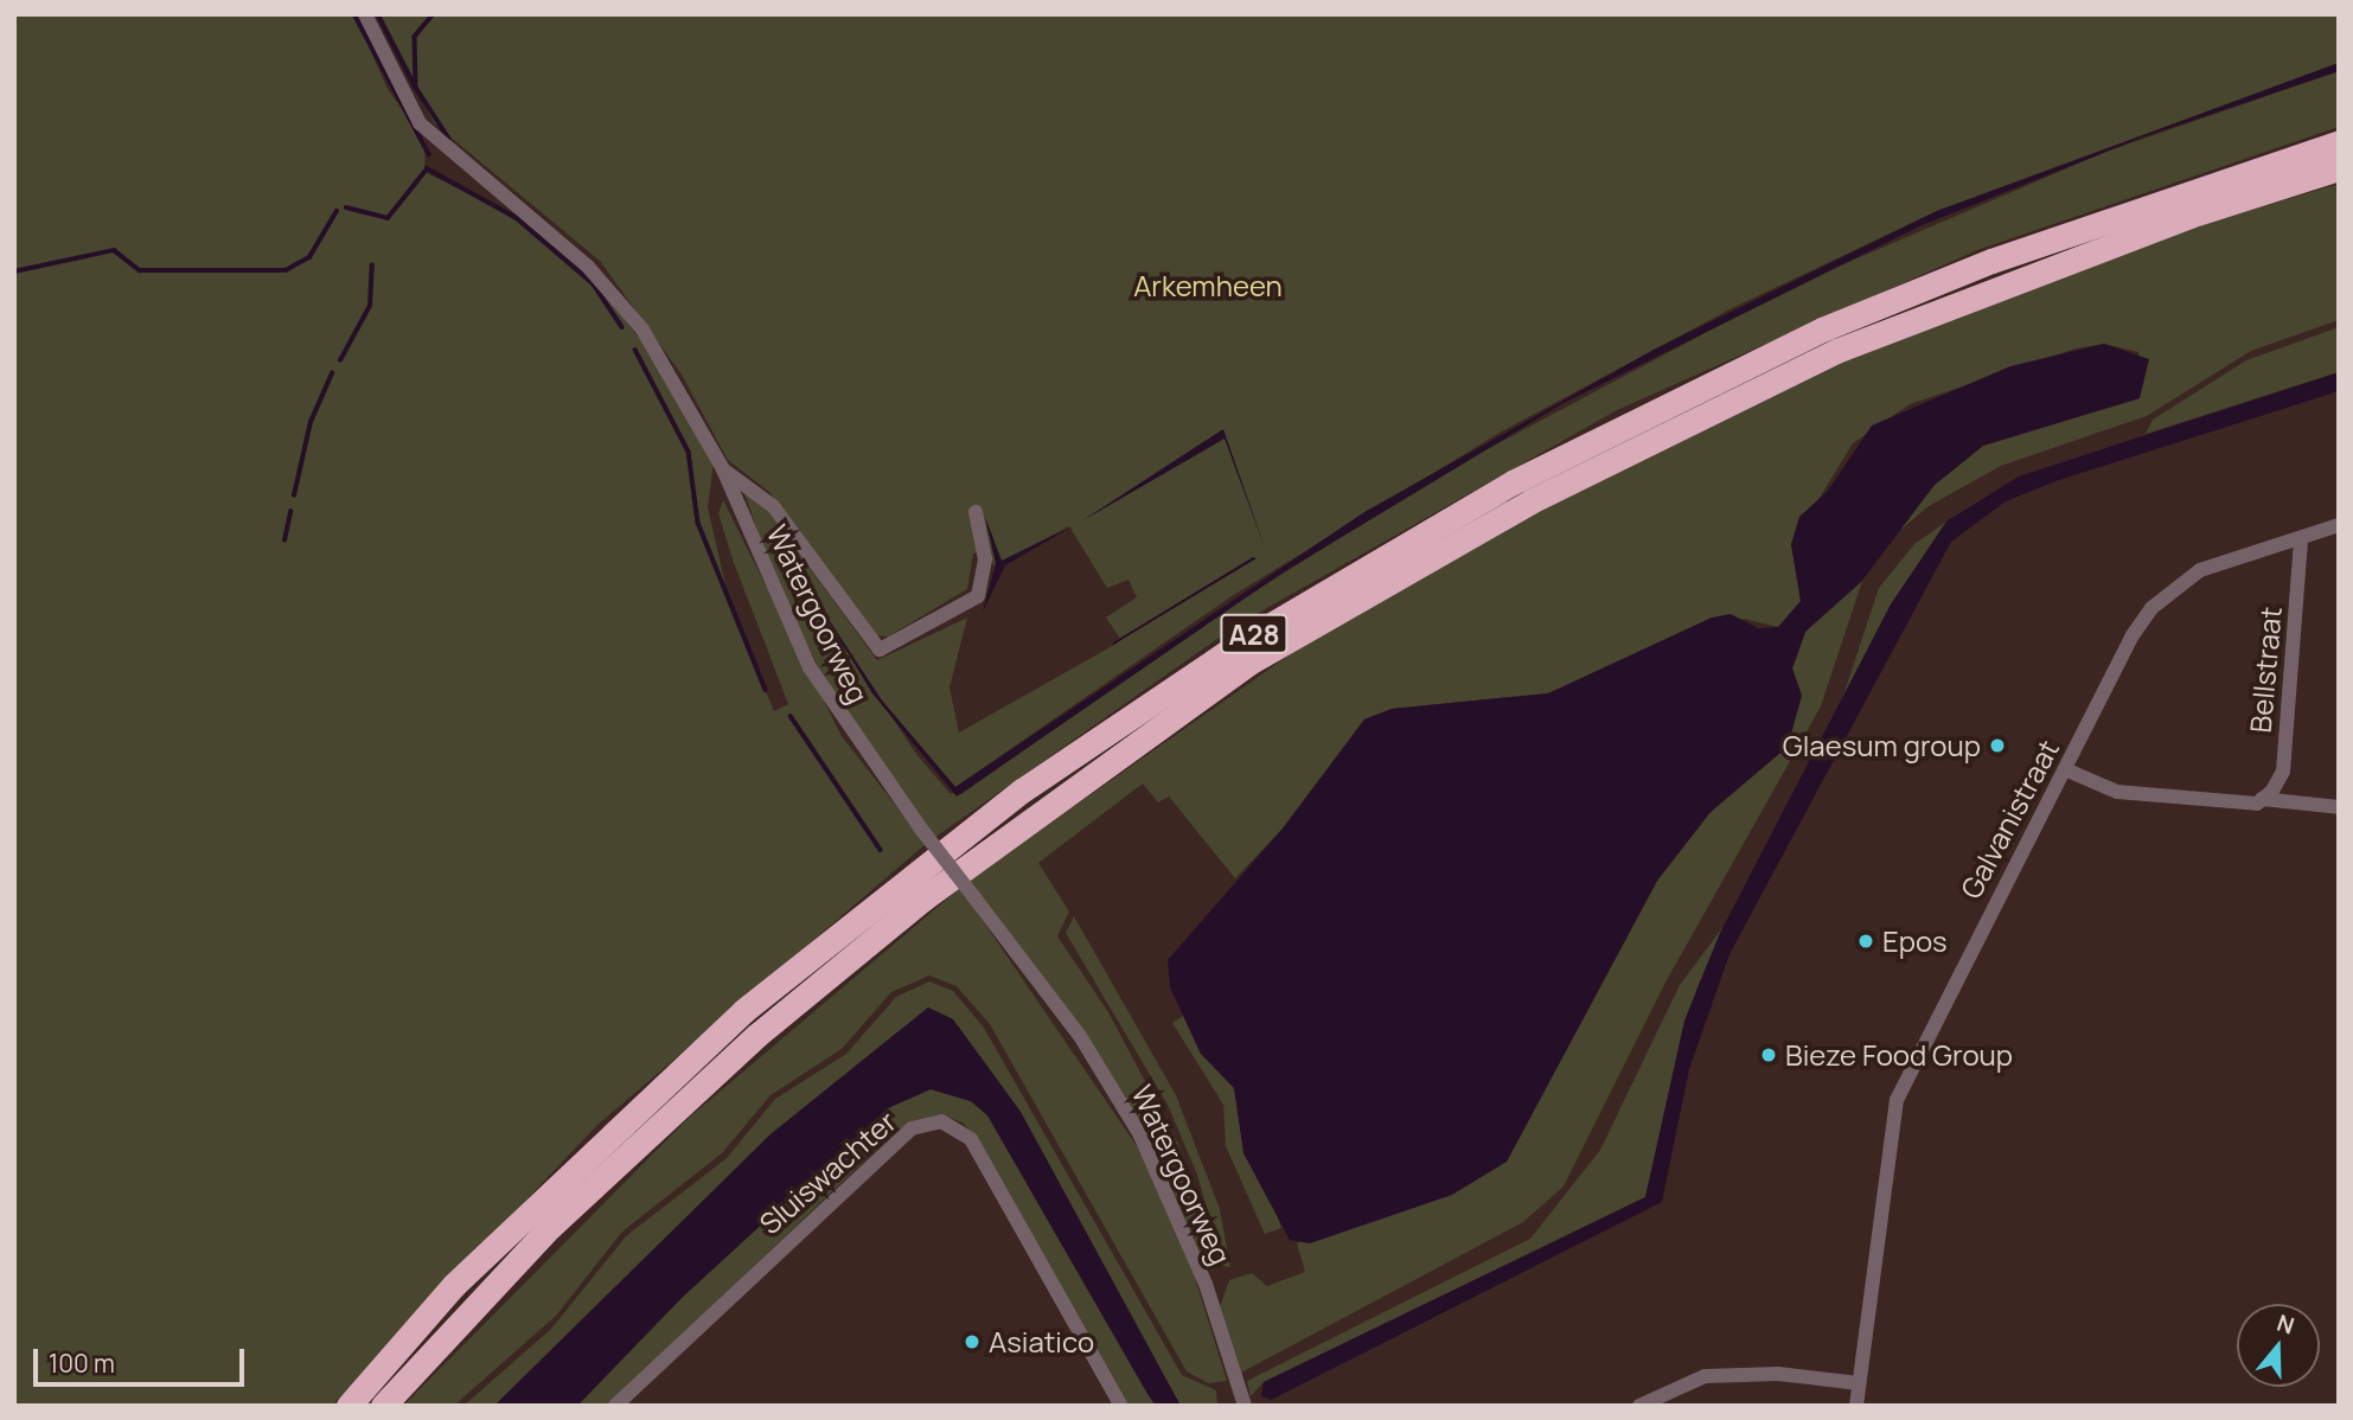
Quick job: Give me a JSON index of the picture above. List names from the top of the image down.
{
  "streets": {
    "highway": ["A28"],
    "street": [
      "Watergoorweg",
      "Bellstraat",
      "Galvanistraat",
      "Sluiswachter"
    ]
  },
  "crossings": [
    ["Bellstraat", "Galvanistraat"]
  ],
  "parks": ["Arkemheen"],
  "places": [
    "Glaesum group",
    "Epos",
    "Bieze Food Group",
    "Asiatico"
  ],
  "scale_bar": "100 m",
  "north": "top"
}
